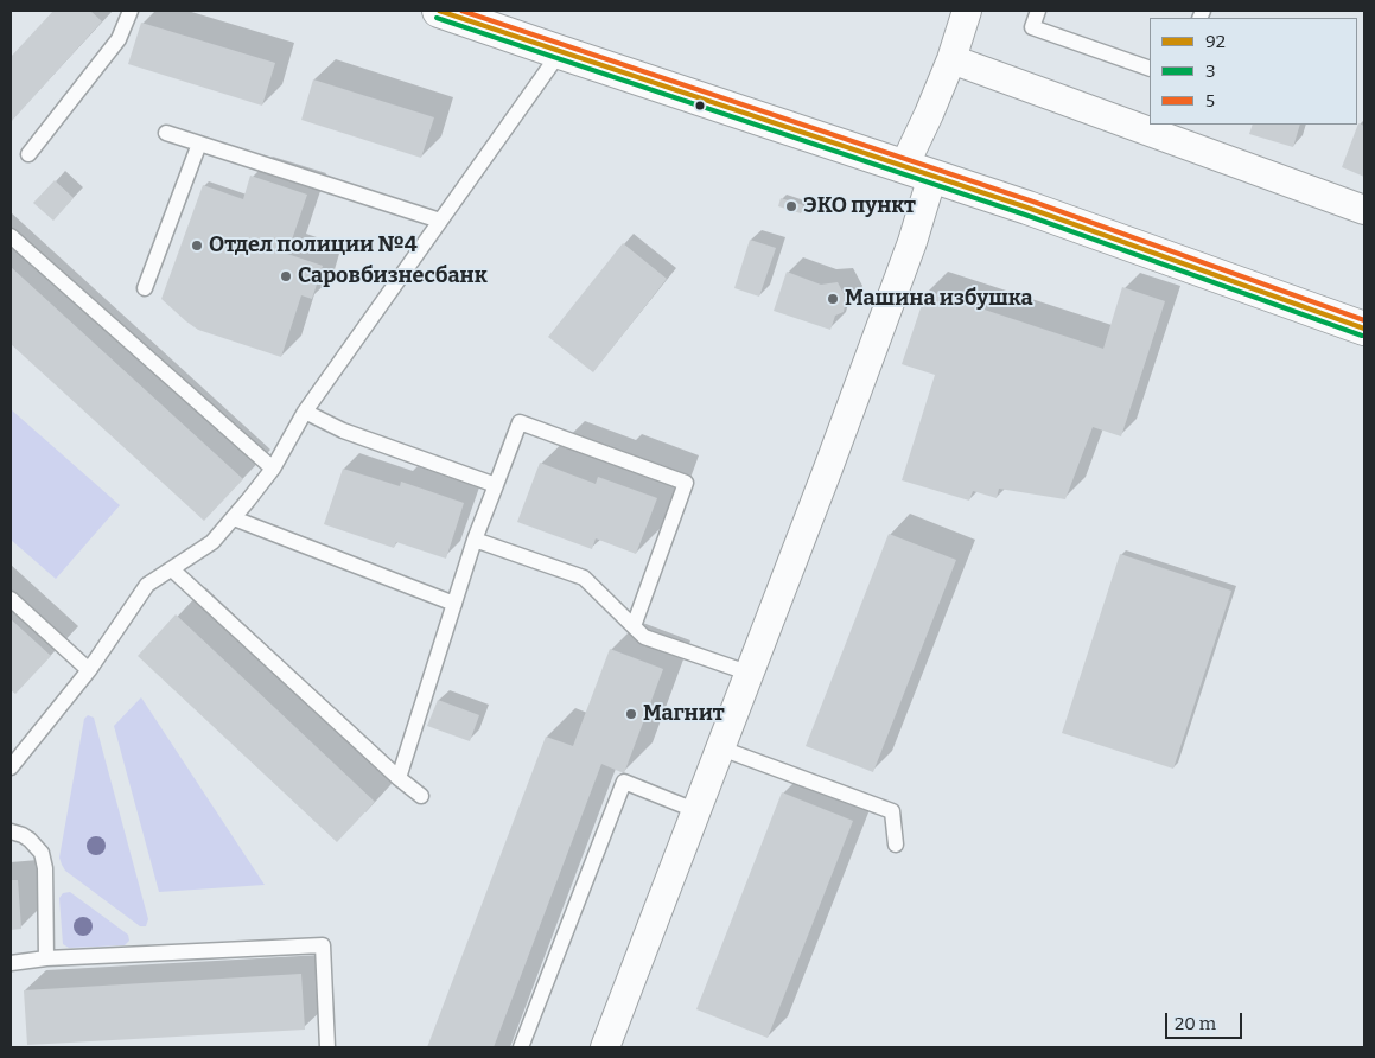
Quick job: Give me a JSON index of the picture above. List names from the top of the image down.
{
  "places": [
    "ЭКО пункт",
    "Отдел полиции №4",
    "Саровбизнесбанк",
    "Машина избушка",
    "Магнит"
  ],
  "lines": ["transit line 92", "transit line 5", "transit line 3"],
  "legend": ["92", "3", "5"],
  "scale_bar": "20 m"
}
